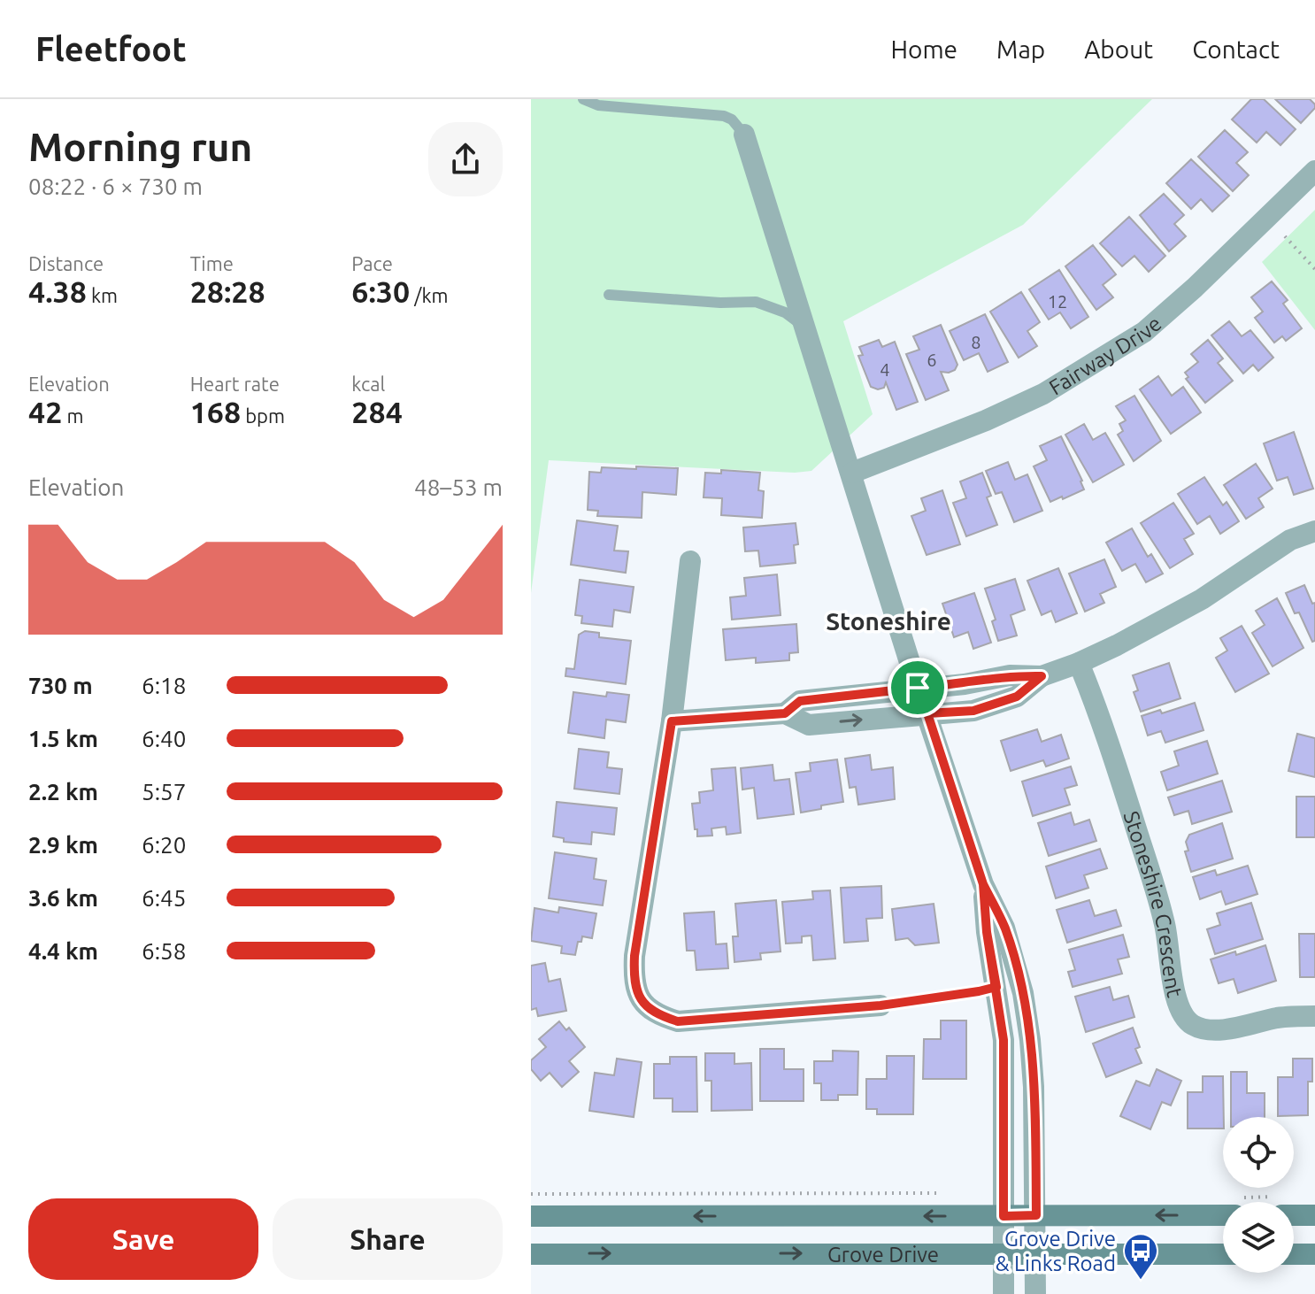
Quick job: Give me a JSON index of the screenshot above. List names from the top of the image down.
{
  "streets": {
    "main road": ["Grove Drive"],
    "street": ["Fairway Drive", "Stoneshire Crescent"]
  },
  "districts": ["Stoneshire"],
  "places": {
    "bus stop": ["Grove Drive & Links Road"]
  },
  "house_numbers": [
    "12",
    "8",
    "6",
    "4"
  ],
  "page": {
    "header": "Fleetfoot",
    "nav": [
      "Home",
      "Map",
      "About",
      "Contact"
    ],
    "heading": ["Morning run", "08:22 · 6 × 730 m"],
    "stats": [
      ["Distance", "4.38 km"],
      ["Time", "28:28"],
      ["Pace", "6:30 /km"],
      ["Elevation", "42 m"],
      ["Heart rate", "168 bpm"],
      ["kcal", "284"]
    ],
    "chart": ["Elevation", "48–53 m"],
    "list": [
      {
        "name": "730 m",
        "note": "6:18"
      },
      {
        "name": "1.5 km",
        "note": "6:40"
      },
      {
        "name": "2.2 km",
        "note": "5:57"
      },
      {
        "name": "2.9 km",
        "note": "6:20"
      },
      {
        "name": "3.6 km",
        "note": "6:45"
      },
      {
        "name": "4.4 km",
        "note": "6:58"
      }
    ],
    "buttons": ["Save", "Share"]
  }
}
